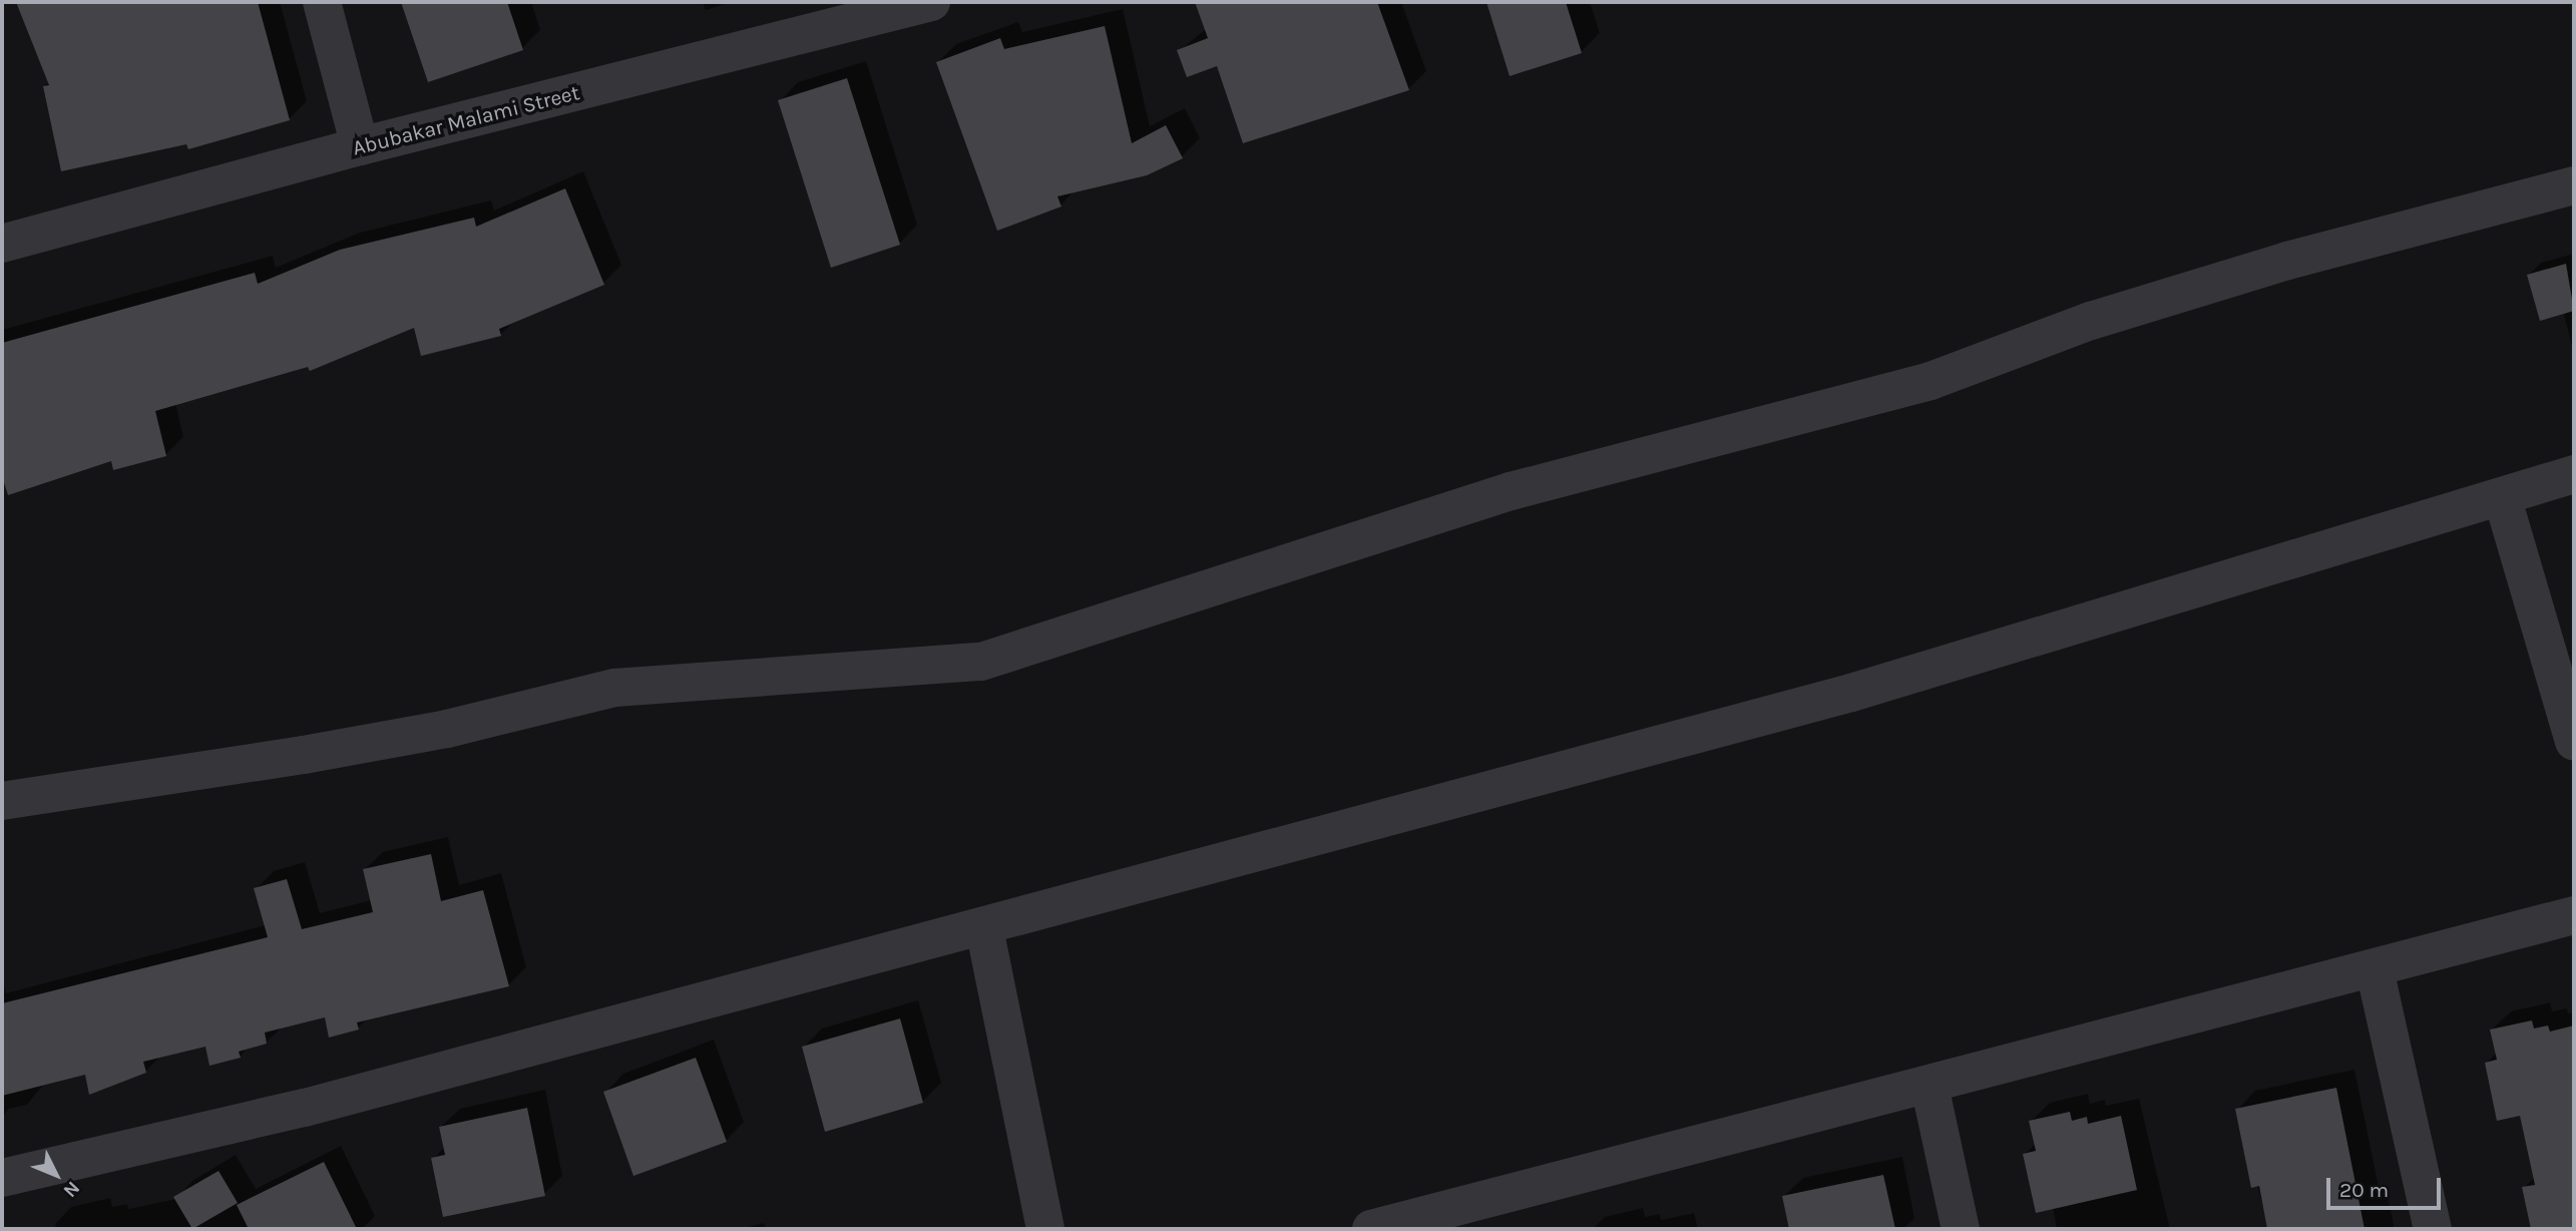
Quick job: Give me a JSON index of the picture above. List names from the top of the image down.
{
  "streets": {
    "street": ["Abubakar Malami Street"]
  },
  "scale_bar": "20 m",
  "north": "bottom right"
}
